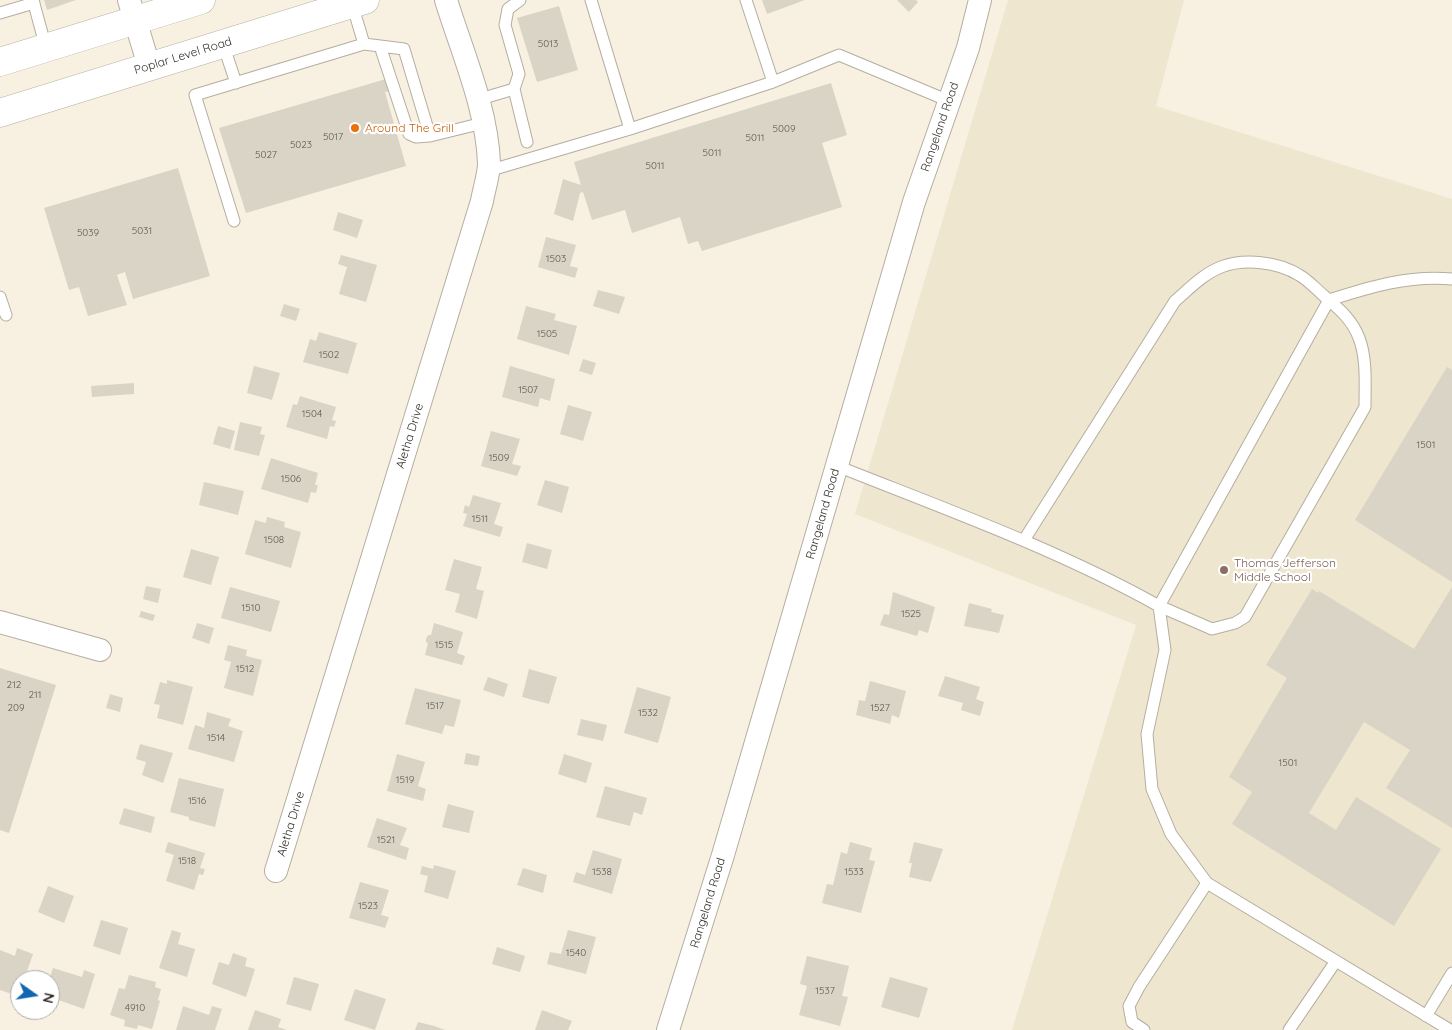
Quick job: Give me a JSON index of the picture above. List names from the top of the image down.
{
  "streets": {
    "main road": ["Poplar Level Road"],
    "street": ["Rangeland Road", "Aletha Drive"]
  },
  "places": ["Around The Grill", "Thomas Jefferson Middle School"],
  "house_numbers": [
    "5013",
    "5009",
    "5017",
    "5011",
    "5023",
    "5011",
    "5027",
    "5011",
    "5031",
    "5039",
    "1503",
    "1505",
    "1502",
    "1507",
    "1504",
    "1501",
    "1509",
    "1506",
    "1511",
    "1508",
    "1510",
    "1525",
    "1515",
    "1512",
    "212",
    "211",
    "1517",
    "209",
    "1527",
    "1532",
    "1514",
    "1501",
    "1519",
    "1516",
    "1521",
    "1518",
    "1538",
    "1533",
    "1523",
    "1540",
    "1537",
    "4910"
  ],
  "north": "right"
}
